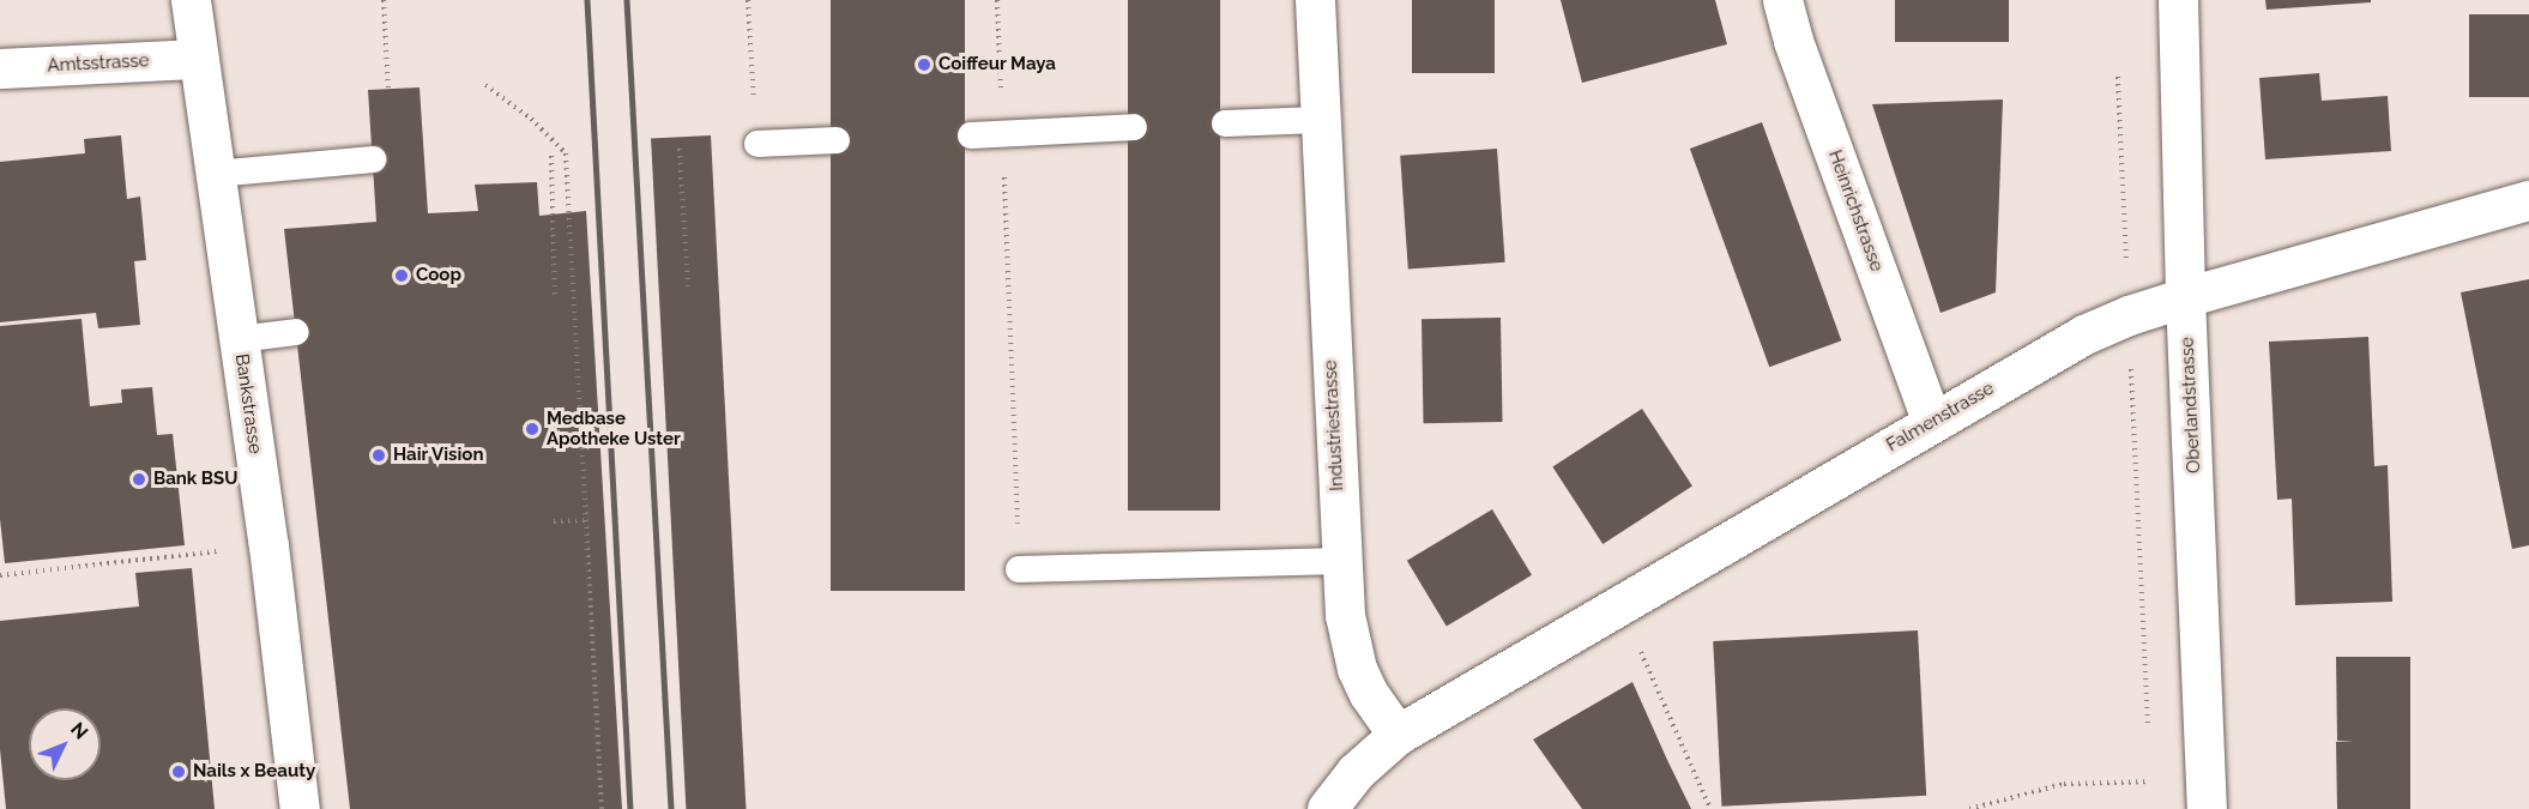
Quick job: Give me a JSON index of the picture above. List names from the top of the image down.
{
  "streets": {
    "street": [
      "Amtsstrasse",
      "Heinrichstrasse",
      "Bankstrasse",
      "Oberlandstrasse",
      "Falmenstrasse",
      "Industriestrasse"
    ]
  },
  "crossings": [
    ["Amtsstrasse", "Bankstrasse"],
    ["Heinrichstrasse", "Falmenstrasse"],
    ["Oberlandstrasse", "Falmenstrasse"],
    ["Falmenstrasse", "Industriestrasse"]
  ],
  "places": [
    "Coiffeur Maya",
    "Coop",
    "Medbase Apotheke Uster",
    "Hair Vision",
    "Bank BSU",
    "Nails x Beauty"
  ],
  "north": "top right"
}
